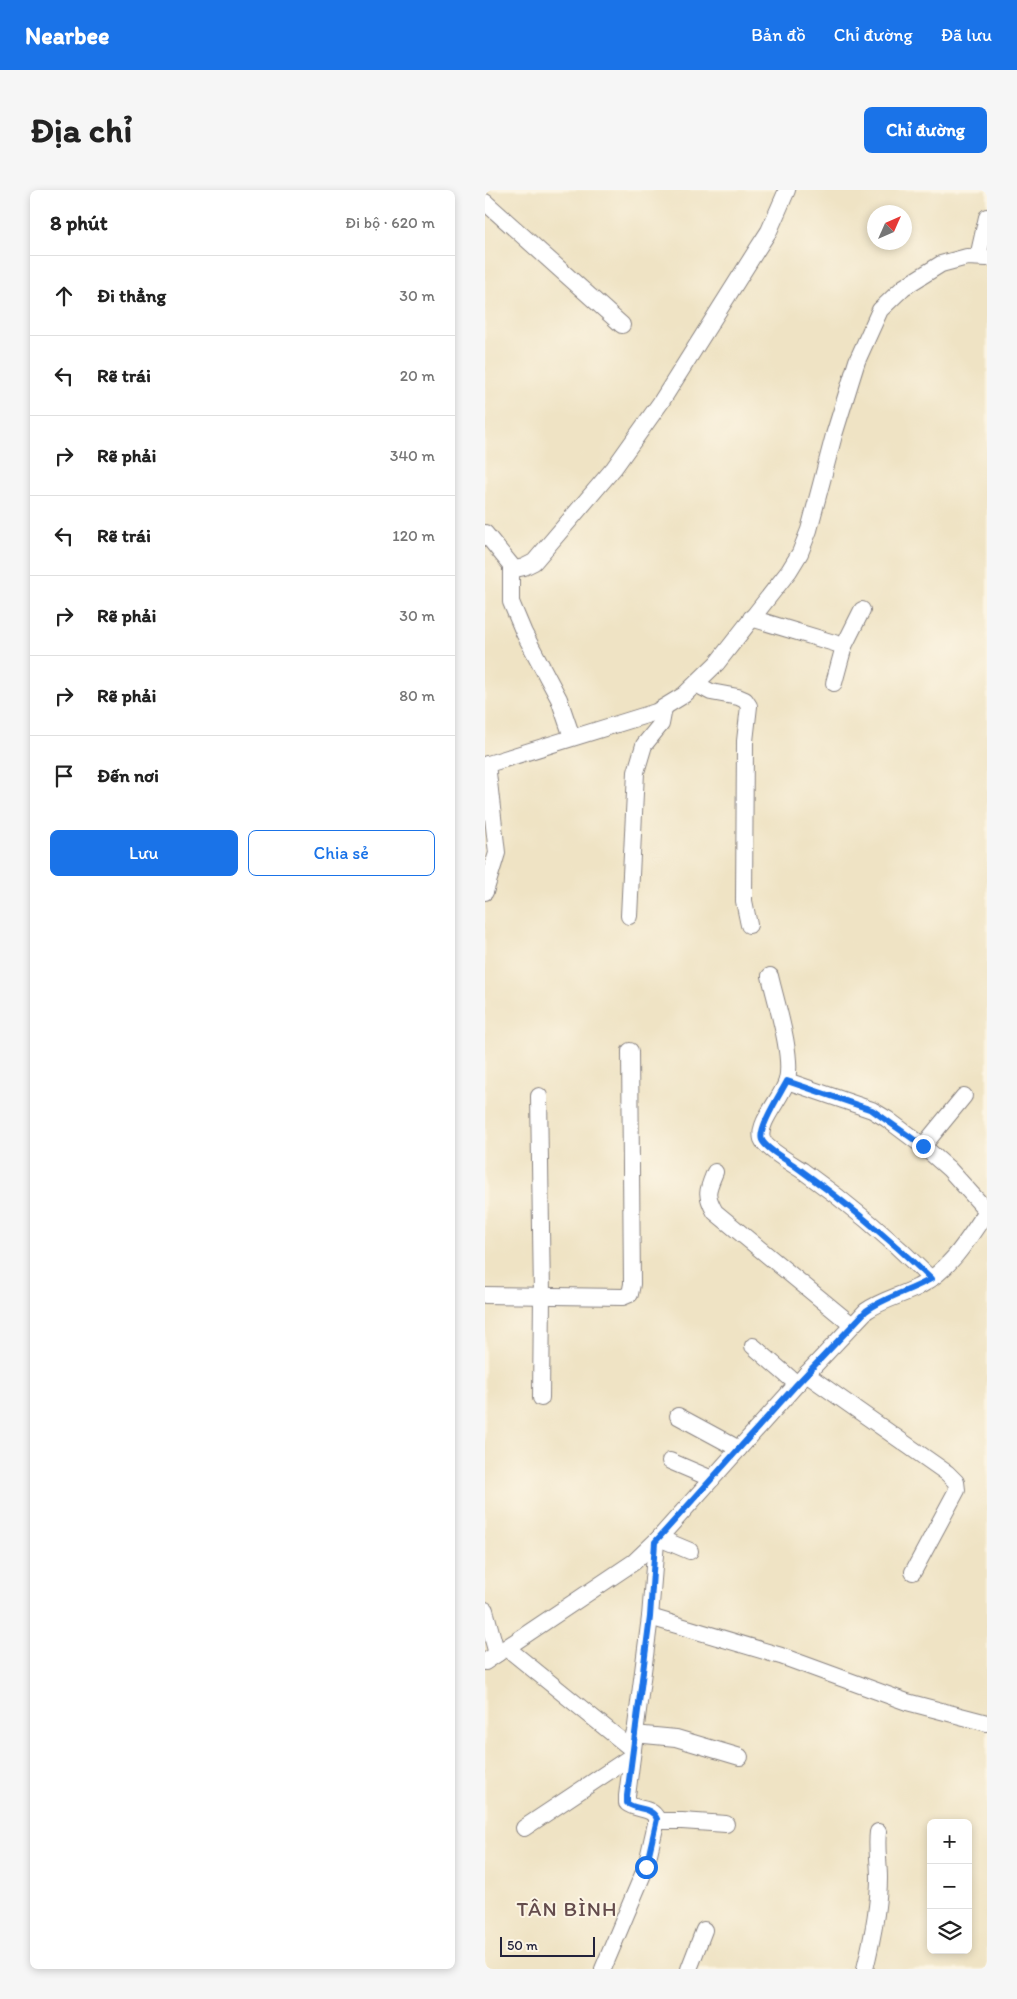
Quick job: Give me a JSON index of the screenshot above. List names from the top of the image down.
{
  "districts": ["TÂN BÌNH"],
  "scale_bar": "50 m",
  "north": "top right",
  "page": {
    "header": "Nearbee",
    "nav": ["Bản đồ", "Chỉ đường", "Đã lưu"],
    "buttons": [
      "Chỉ đường",
      ["Lưu", "Chia sẻ"]
    ],
    "title": "Địa chỉ",
    "heading": ["8 phút", "Đi bộ · 620 m"],
    "list": [
      ["Đi thẳng", "30 m"],
      ["Rẽ trái", "20 m"],
      ["Rẽ phải", "340 m"],
      ["Rẽ trái", "120 m"],
      ["Rẽ phải", "30 m"],
      ["Rẽ phải", "80 m"],
      "Đến nơi"
    ],
    "map_buttons": ["+", "−"],
    "scale": "50 m"
  }
}
